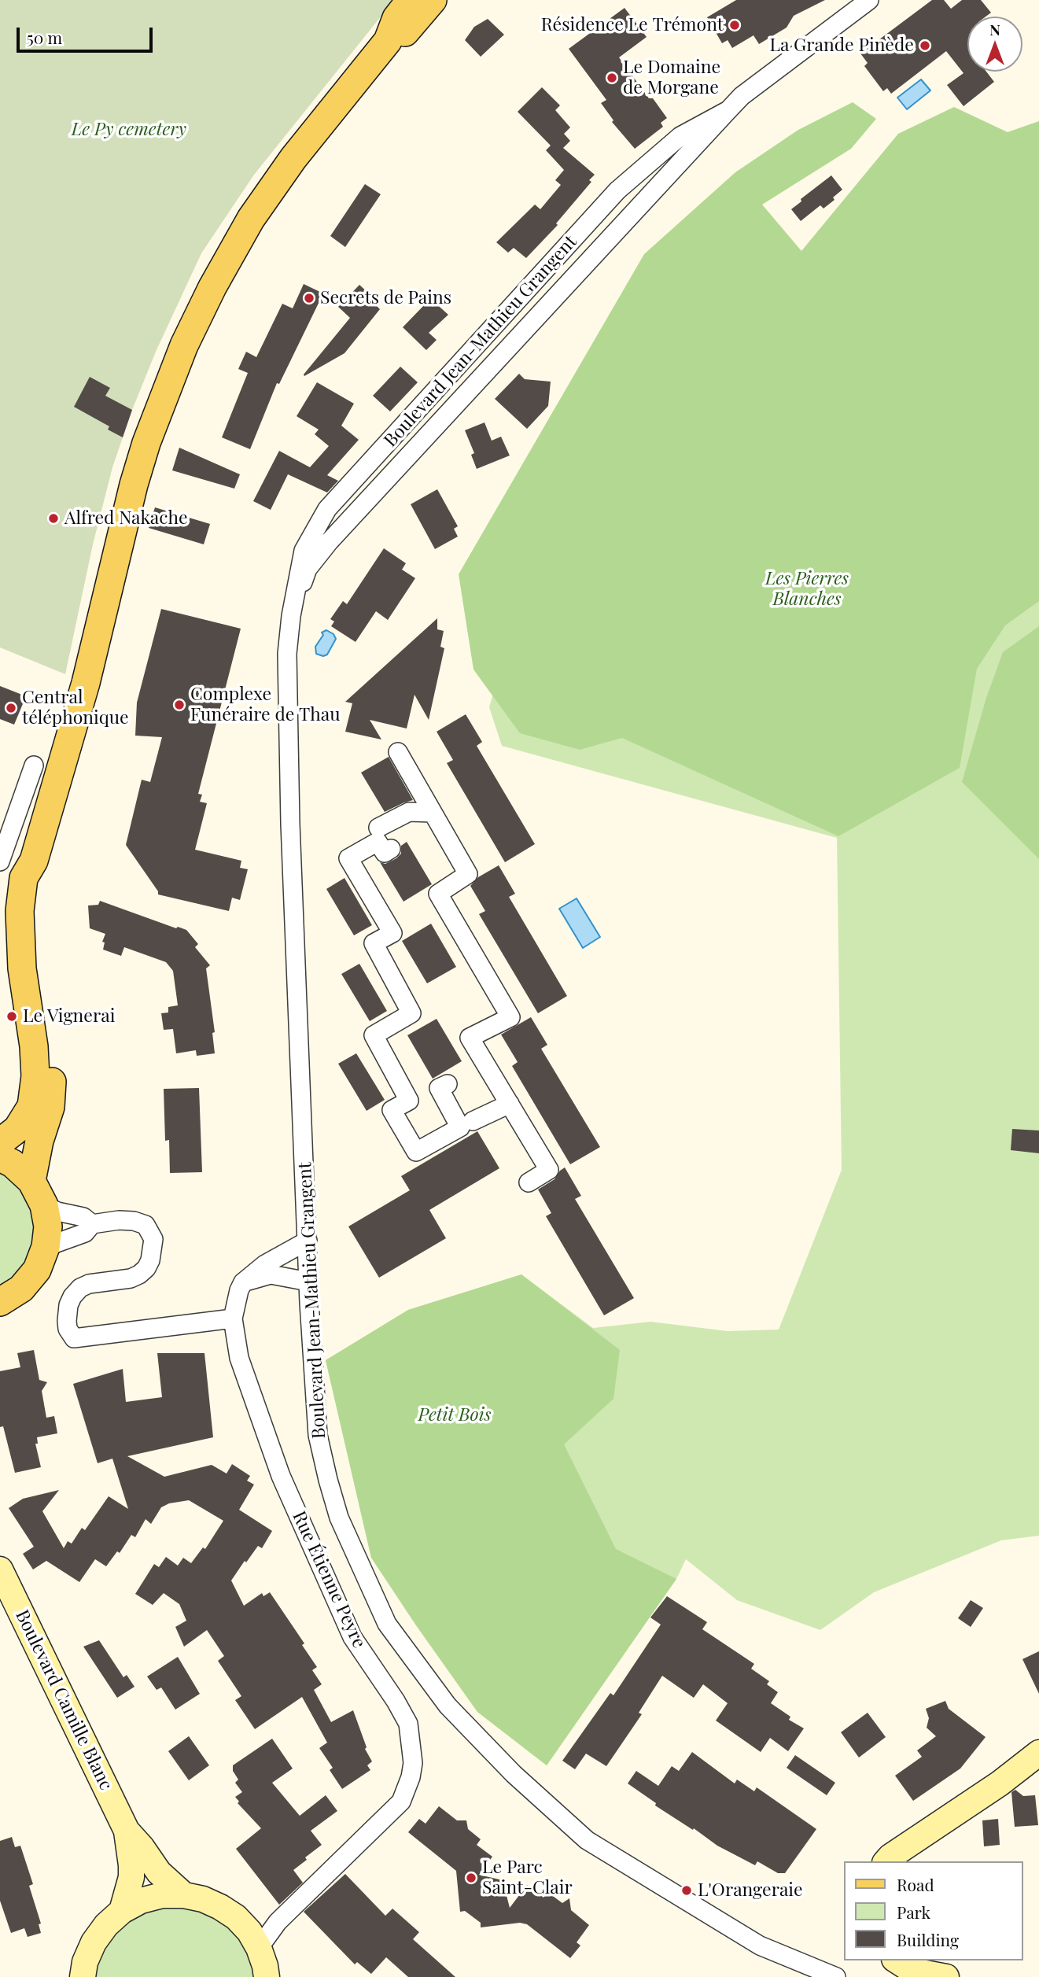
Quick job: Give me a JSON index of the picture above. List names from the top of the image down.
{
  "streets": {
    "main road": ["Boulevard Camille Blanc"],
    "street": ["Boulevard Jean-Mathieu Grangent", "Rue Étienne Peyre"]
  },
  "parks": ["Le Py cemetery", "Les Pierres Blanches", "Petit Bois"],
  "places": [
    "Résidence Le Trémont",
    "La Grande Pinède",
    "Le Domaine de Morgane",
    "Secrets de Pains",
    "Alfred Nakache",
    "Complexe Funéraire de Thau",
    "Central téléphonique",
    "Le Vignerai",
    "Le Parc Saint-Clair",
    "L'Orangeraie"
  ],
  "legend": ["Road", "Park", "Building"],
  "scale_bar": "50 m",
  "north": "top"
}
